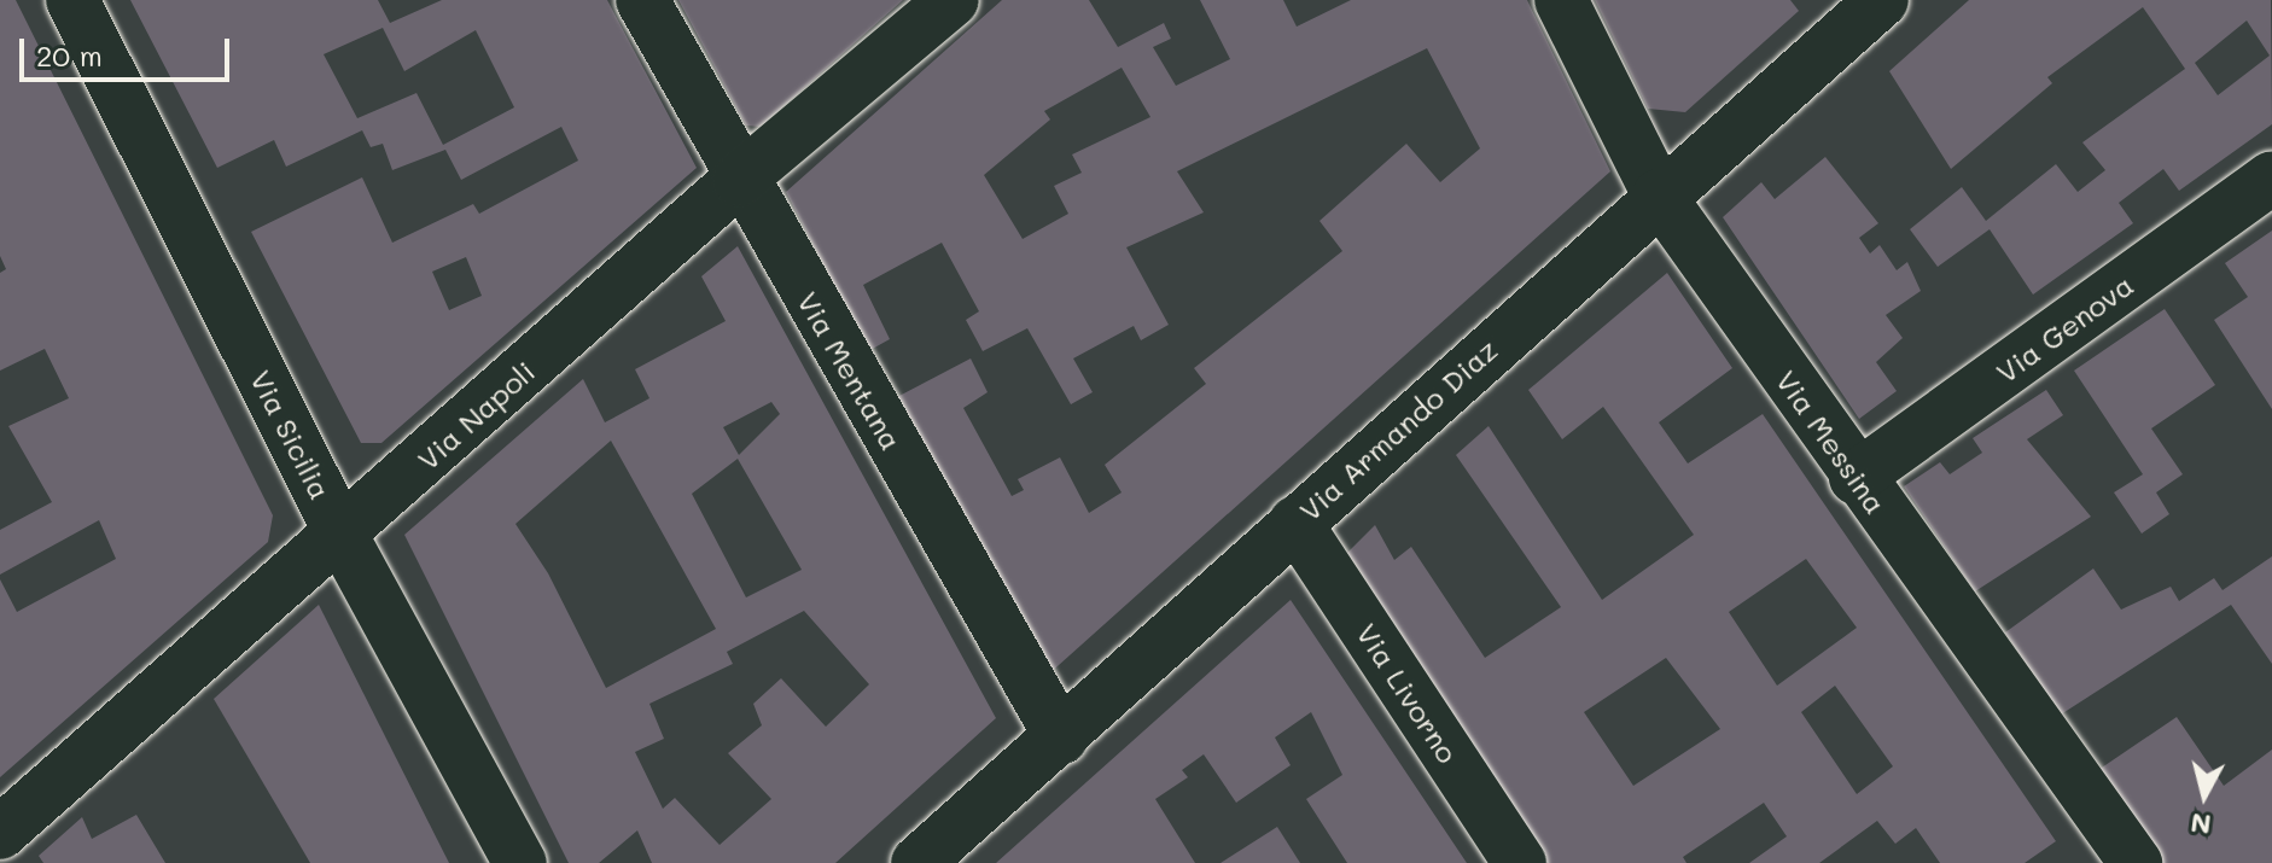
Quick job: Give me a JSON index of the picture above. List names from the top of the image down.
{
  "streets": {
    "street": [
      "Via Genova",
      "Via Mentana",
      "Via Napoli",
      "Via Armando Diaz",
      "Via Sicilia",
      "Via Messina",
      "Via Livorno"
    ]
  },
  "crossings": [
    ["Via Genova", "Via Messina"],
    ["Via Mentana", "Via Napoli"],
    ["Via Mentana", "Via Armando Diaz"],
    ["Via Napoli", "Via Sicilia"],
    ["Via Armando Diaz", "Via Messina"],
    ["Via Armando Diaz", "Via Livorno"]
  ],
  "scale_bar": "20 m",
  "north": "bottom"
}
